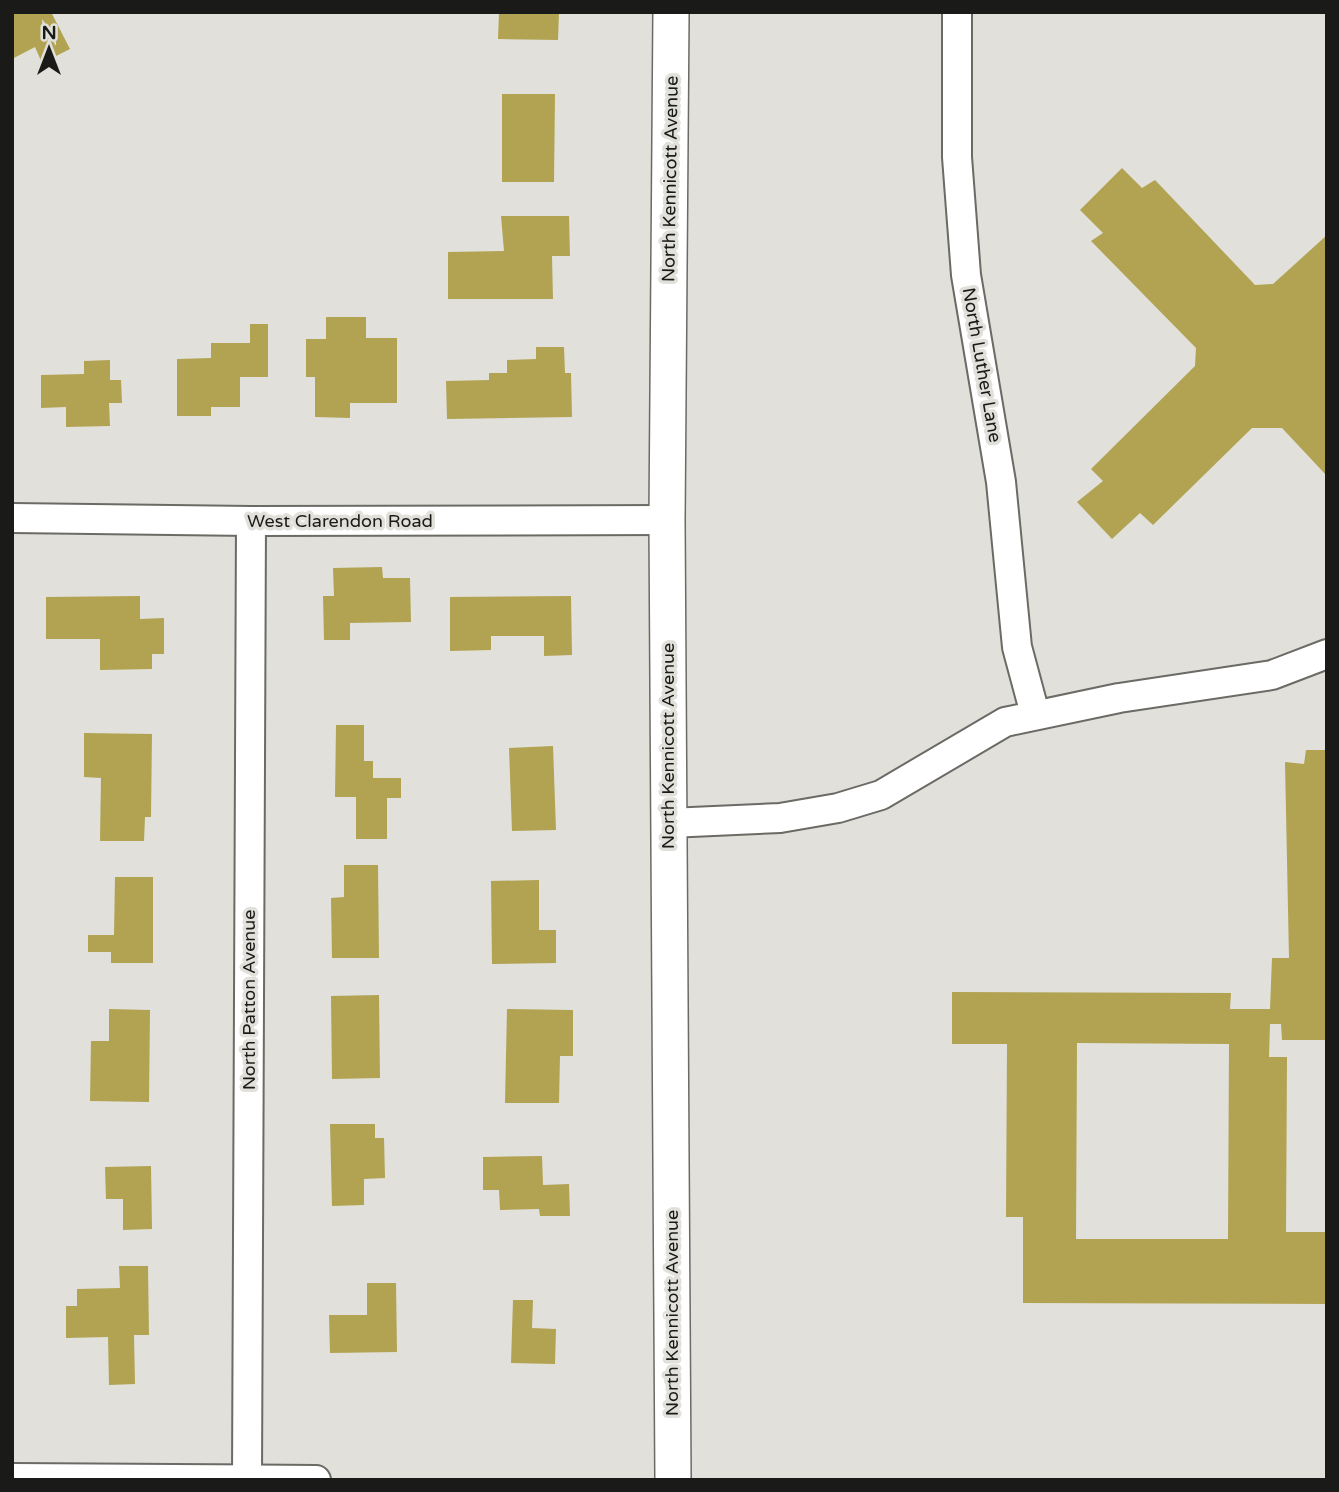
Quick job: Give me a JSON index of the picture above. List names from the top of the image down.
{
  "streets": {
    "street": [
      "North Kennicott Avenue",
      "North Luther Lane",
      "West Clarendon Road",
      "North Patton Avenue"
    ]
  },
  "crossings": [
    ["North Kennicott Avenue", "West Clarendon Road"],
    ["West Clarendon Road", "North Patton Avenue"]
  ],
  "north": "top"
}
